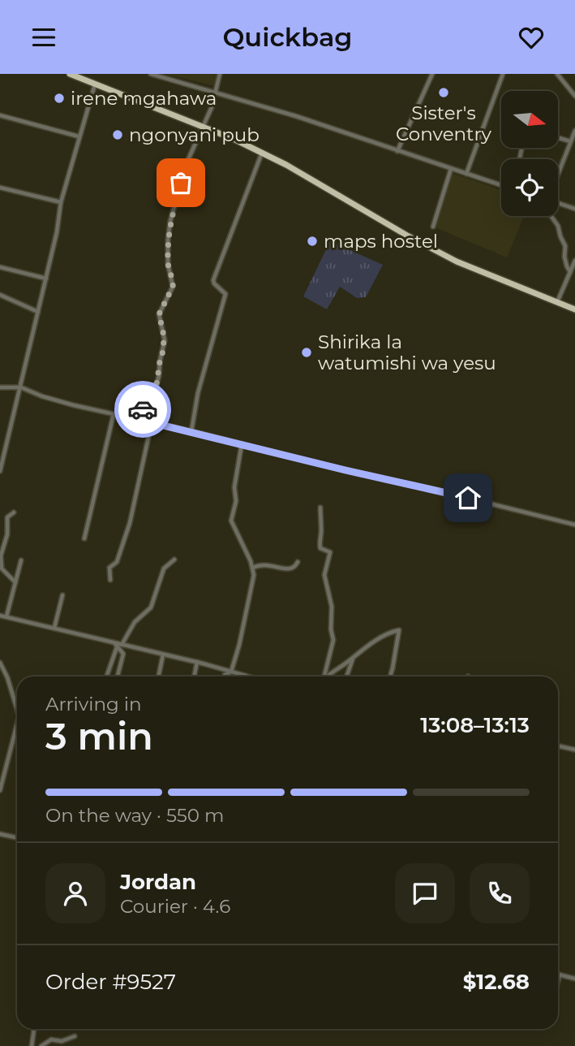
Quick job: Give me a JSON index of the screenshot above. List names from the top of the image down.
{
  "places": [
    "Sister's Conventry",
    "irene mgahawa",
    "ngonyani pub",
    "maps hostel",
    "Shirika la watumishi wa yesu"
  ],
  "north": "right",
  "page": {
    "header": "Quickbag",
    "heading": ["3 min", "Arriving in", "13:08–13:13"],
    "panel": [
      "Jordan",
      "Courier · 4.6",
      "Order #9527",
      "$12.68"
    ],
    "bar": "On the way · 550 m"
  }
}
